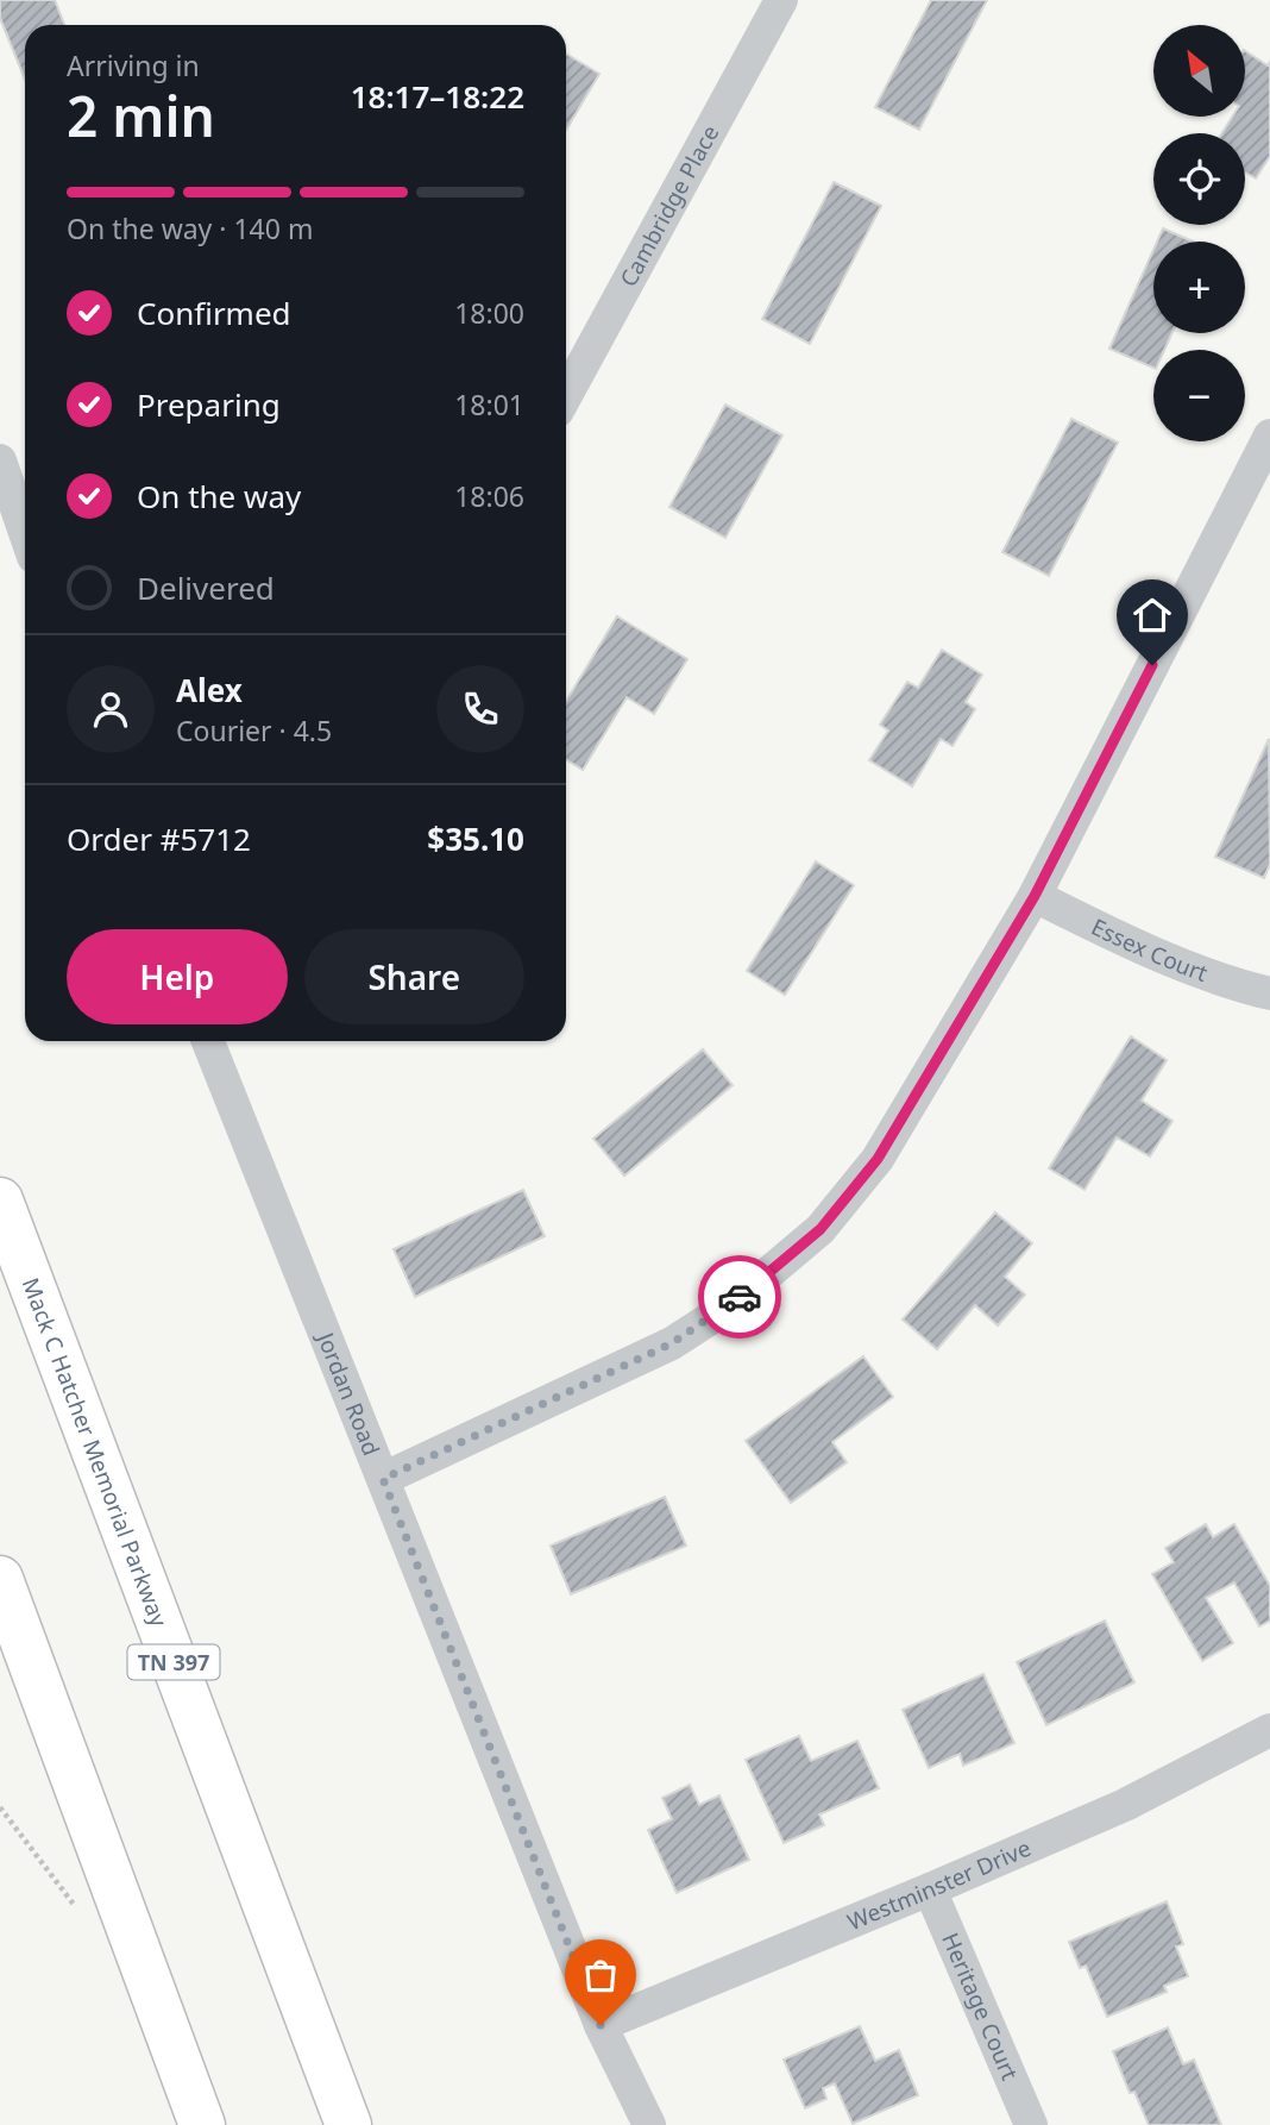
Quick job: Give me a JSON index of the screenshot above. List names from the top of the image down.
{
  "streets": {
    "highway": ["Mack C Hatcher Memorial Parkway", "TN 397"],
    "street": [
      "Cambridge Place",
      "Essex Court",
      "Jordan Road",
      "Westminster Drive",
      "Heritage Court"
    ]
  },
  "crossings": [
    ["Jordan Road", "Westminster Drive"],
    ["Westminster Drive", "Heritage Court"]
  ],
  "north": "top left",
  "page": {
    "map_buttons": ["+", "−"],
    "heading": ["2 min", "Arriving in", "18:17–18:22"],
    "panel": [
      "Alex",
      "Courier · 4.5",
      "Order #5712",
      "$35.10"
    ],
    "bar": "On the way · 140 m",
    "list": [
      ["Confirmed", "18:00"],
      ["Preparing", "18:01"],
      ["On the way", "18:06"],
      "Delivered"
    ],
    "buttons": ["Help", "Share"]
  }
}
